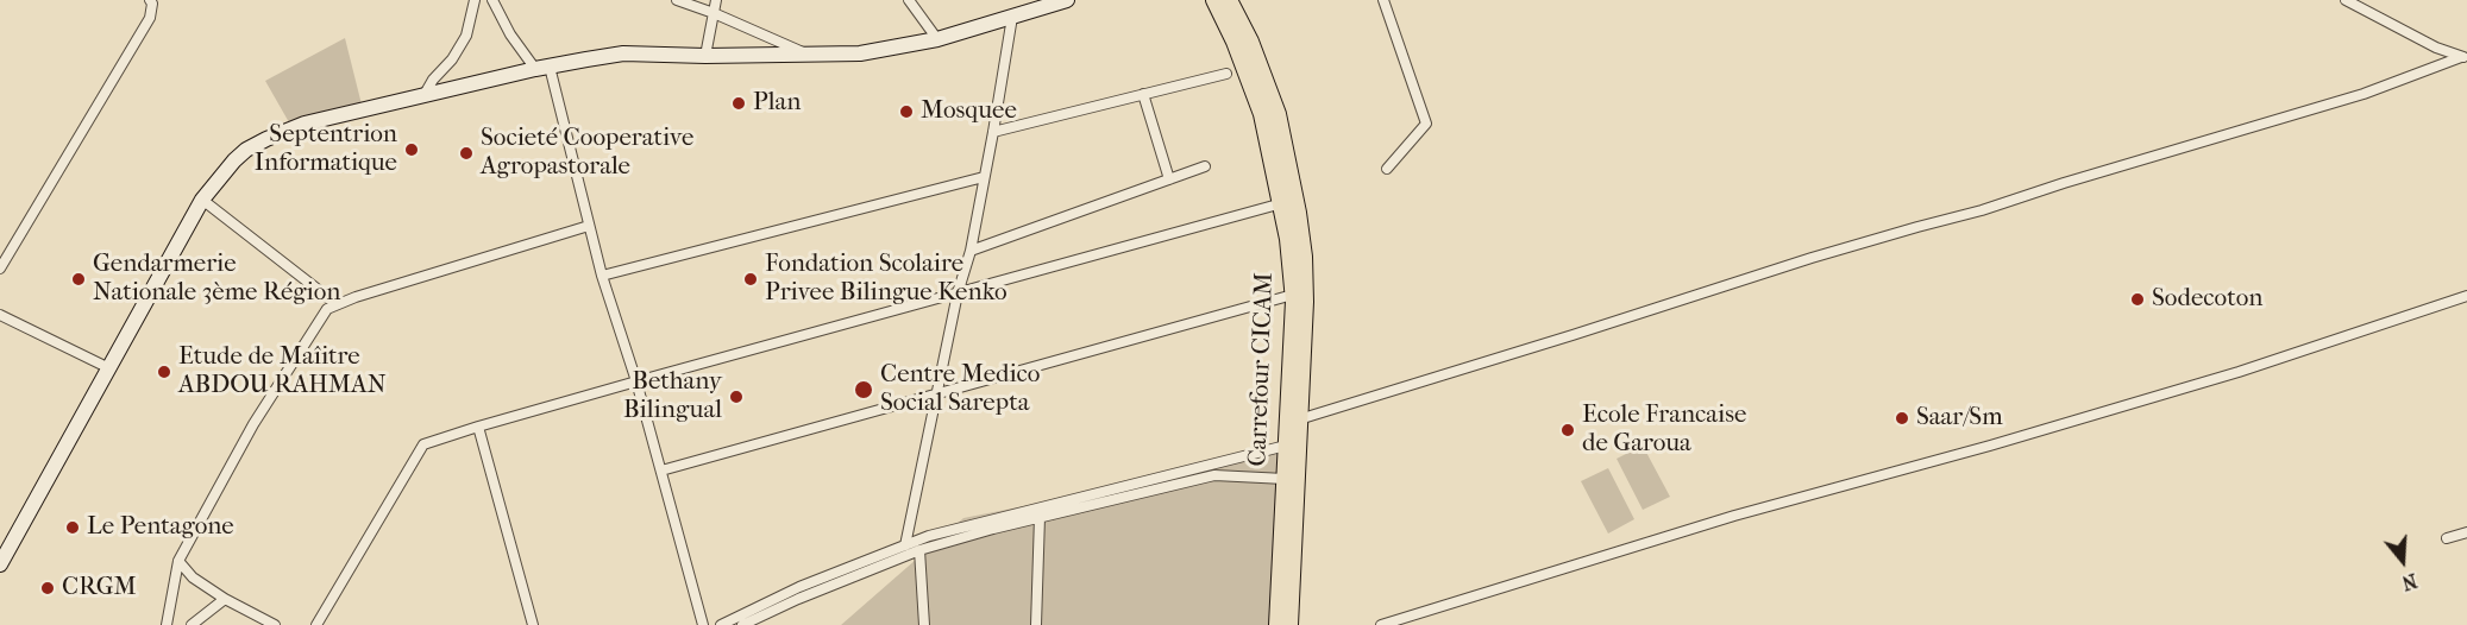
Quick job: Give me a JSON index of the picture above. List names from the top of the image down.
{
  "streets": {
    "main road": ["Carrefour CICAM"]
  },
  "places": [
    "Plan",
    "Mosquee",
    "Septentrion Informatique",
    "Societé Cooperative Agropastorale",
    "Gendarmerie Nationale 3ème Région",
    "Fondation Scolaire Privee Bilingue Kenko",
    "Sodecoton",
    "Etude de Maîitre ABDOU RAHMAN",
    "Centre Medico Social Sarepta",
    "Bethany Bilingual",
    "Saar/Sm",
    "Ecole Francaise de Garoua",
    "Le Pentagone",
    "CRGM"
  ],
  "north": "bottom"
}
